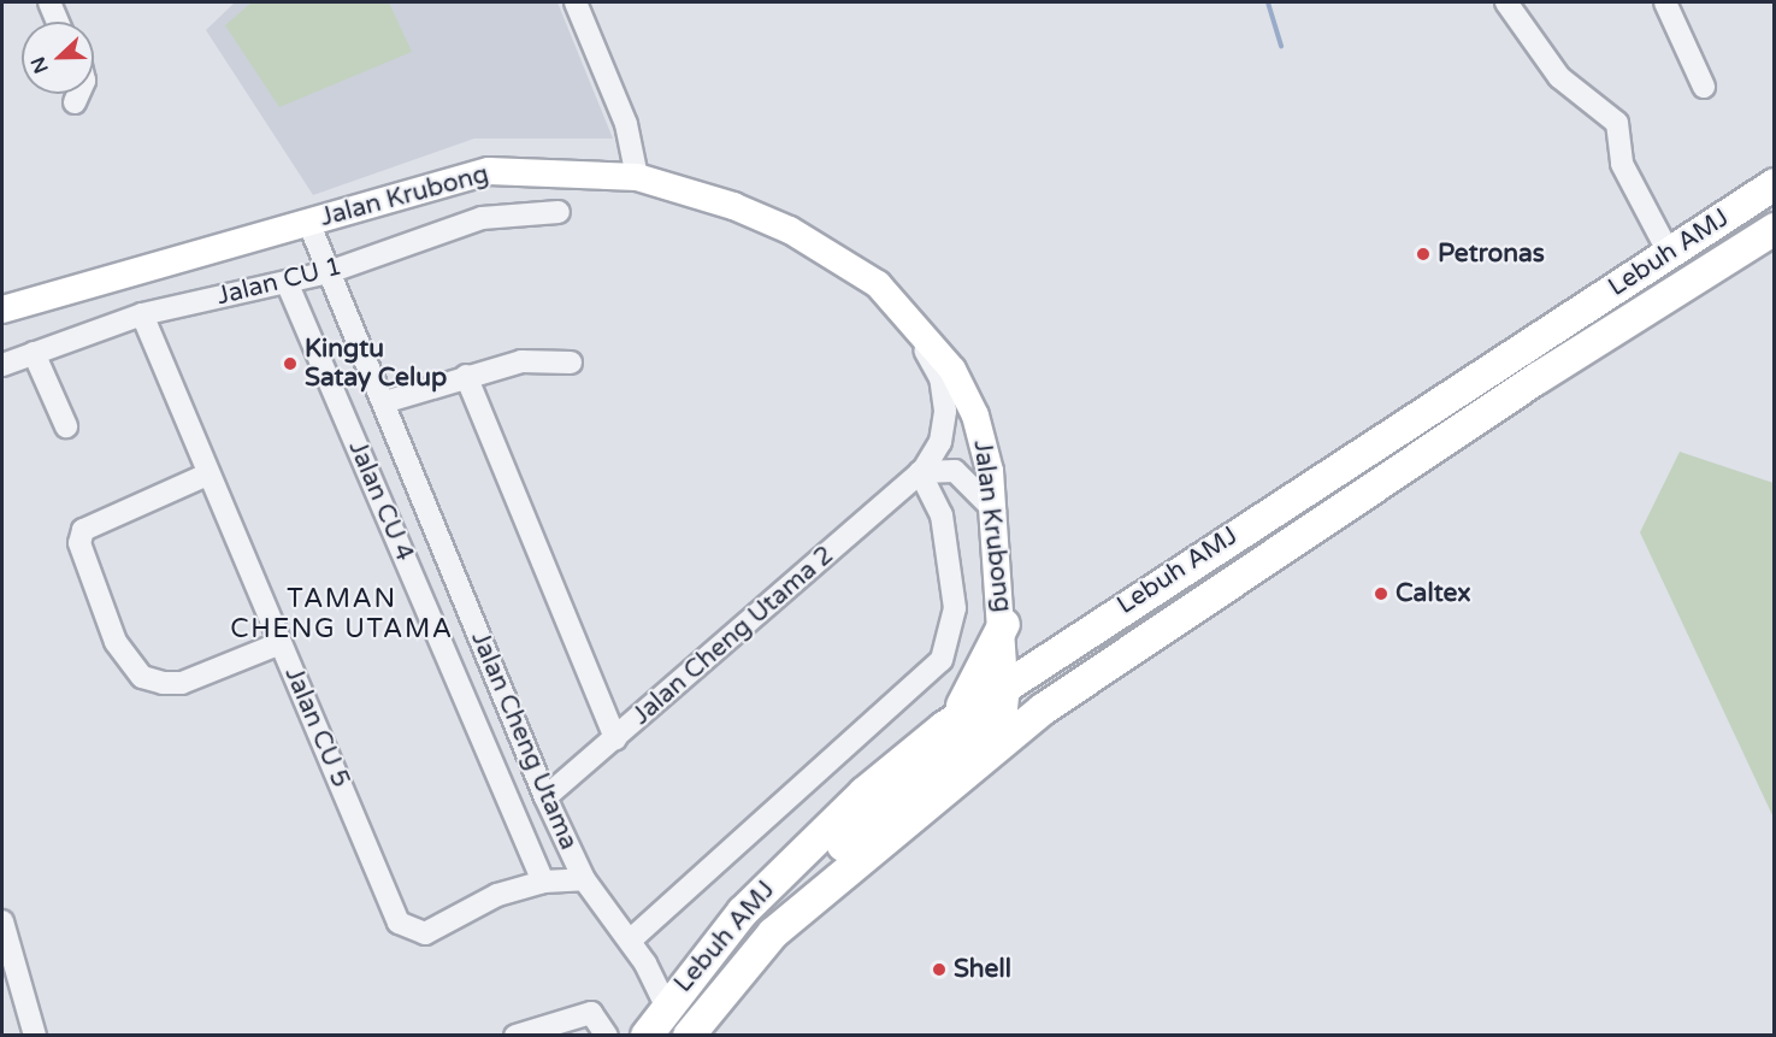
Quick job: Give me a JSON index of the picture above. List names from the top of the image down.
{
  "streets": {
    "highway": ["Lebuh AMJ"],
    "main road": ["Jalan Krubong"],
    "street": [
      "Jalan CU 1",
      "Jalan CU 4",
      "Jalan Cheng Utama 2",
      "Jalan CU 5",
      "Jalan Cheng Utama"
    ]
  },
  "crossings": [
    ["Jalan Krubong", "Lebuh AMJ"],
    ["Jalan Krubong", "Jalan Cheng Utama 2"],
    ["Jalan Krubong", "Jalan Cheng Utama"],
    ["Lebuh AMJ", "Jalan Cheng Utama"],
    ["Jalan CU 1", "Jalan CU 4"],
    ["Jalan CU 1", "Jalan CU 5"],
    ["Jalan CU 1", "Jalan Cheng Utama"],
    ["Jalan CU 4", "Jalan CU 5"],
    ["Jalan Cheng Utama 2", "Jalan Cheng Utama"]
  ],
  "districts": ["TAMAN CHENG UTAMA"],
  "places": [
    "Petronas",
    "Kingtu Satay Celup",
    "Caltex",
    "Shell"
  ],
  "north": "left"
}
